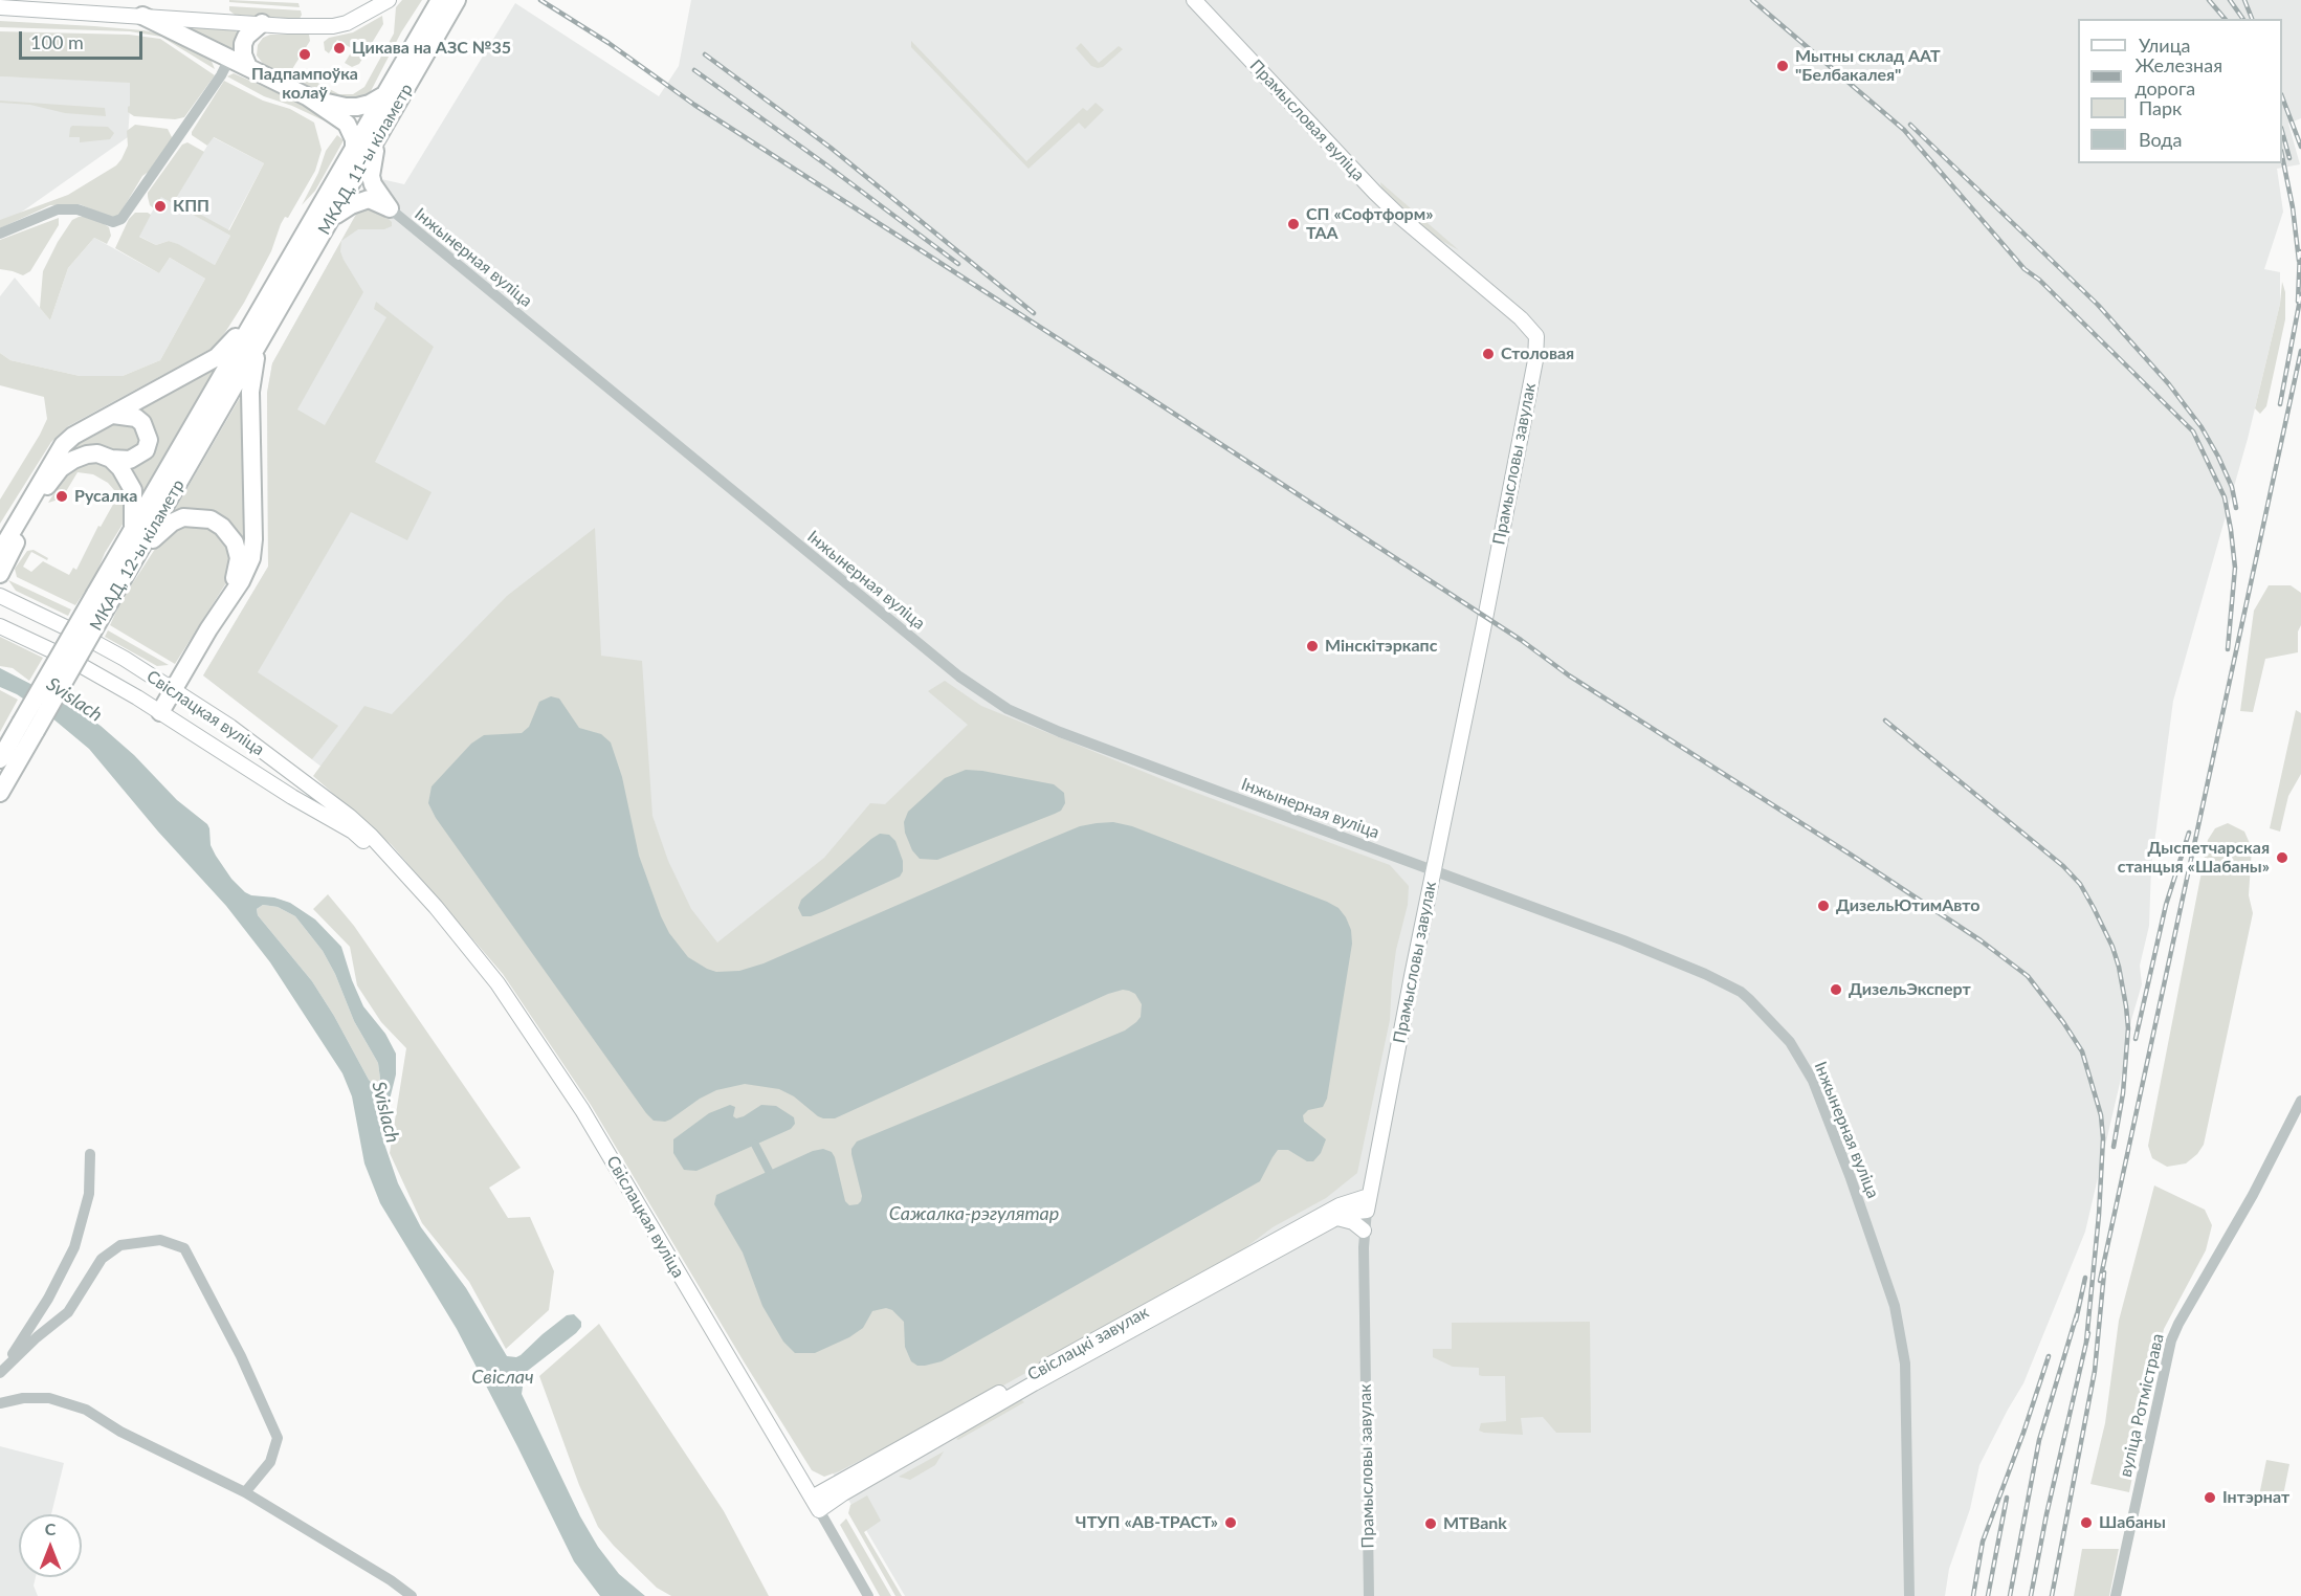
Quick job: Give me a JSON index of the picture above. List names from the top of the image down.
{
  "streets": {
    "highway": ["МКАД, 11-ы кіламетр", "МКАД, 12-ы кіламетр"],
    "main road": [
      "Прамысловая вуліца",
      "Прамысловы завулак",
      "Свіслацкая вуліца",
      "Свіслацкі завулак"
    ],
    "street": ["Інжынерная вуліца", "вуліца Ротмістрава"]
  },
  "crossings": [
    ["Прамысловая вуліца", "Прамысловы завулак"],
    ["МКАД, 11-ы кіламетр", "МКАД, 12-ы кіламетр"],
    ["Інжынерная вуліца", "Прамысловы завулак"],
    ["Прамысловы завулак", "Свіслацкі завулак"],
    ["Свіслацкая вуліца", "Свіслацкі завулак"]
  ],
  "water": ["Svislach", "Сажалка-рэгулятар", "Свіслач"],
  "places": [
    "Цикава на АЗС №35",
    "Падпампоўка колаў",
    "Мытны склад ААТ \"Белбакалея\"",
    "КПП",
    "СП «Софтформ» ТАА",
    "Столовая",
    "Русалка",
    "Мінскітэркапс",
    "Дыспетчарская станцыя «Шабаны»",
    "ДизельЮтимАвто",
    "ДизельЭксперт",
    "Інтэрнат",
    "ЧТУП «АВ-ТРАСТ»",
    "Шабаны",
    "MTBank"
  ],
  "legend": [
    "Улица",
    "Железная дорога",
    "Парк",
    "Вода"
  ],
  "scale_bar": "100 m",
  "north": "top"
}
